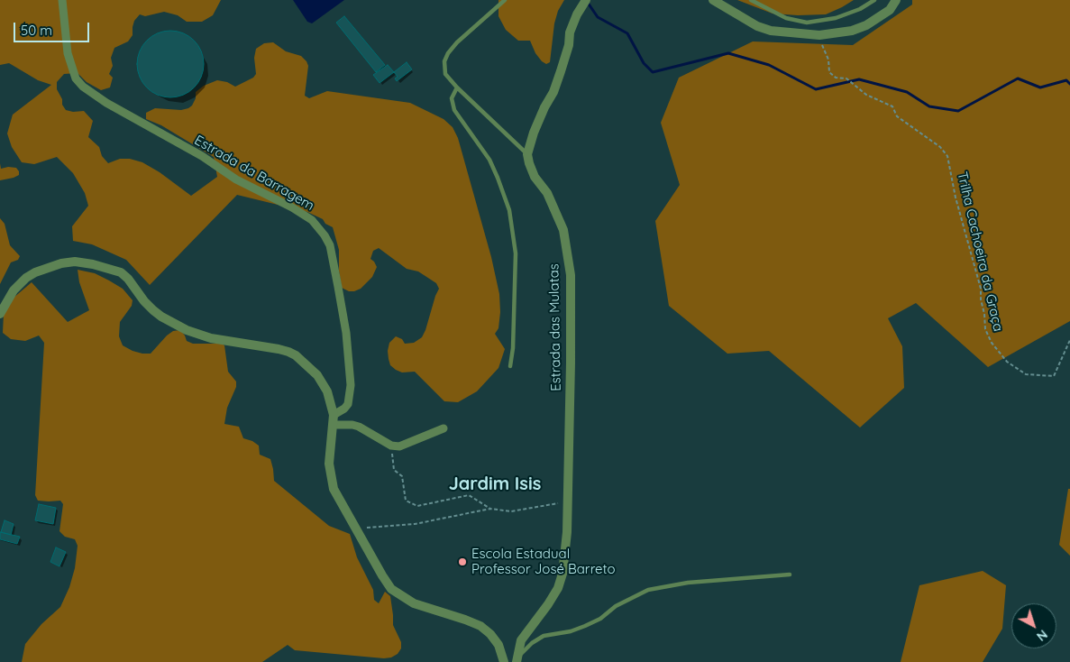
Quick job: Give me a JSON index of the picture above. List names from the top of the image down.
{
  "streets": {
    "street": ["Estrada da Barragem", "Estrada das Mulatas"],
    "path": ["Trilha Cachoeira da Graça"]
  },
  "districts": ["Jardim Isis"],
  "places": ["Escola Estadual Professor José Barreto"],
  "scale_bar": "50 m",
  "north": "bottom right"
}
